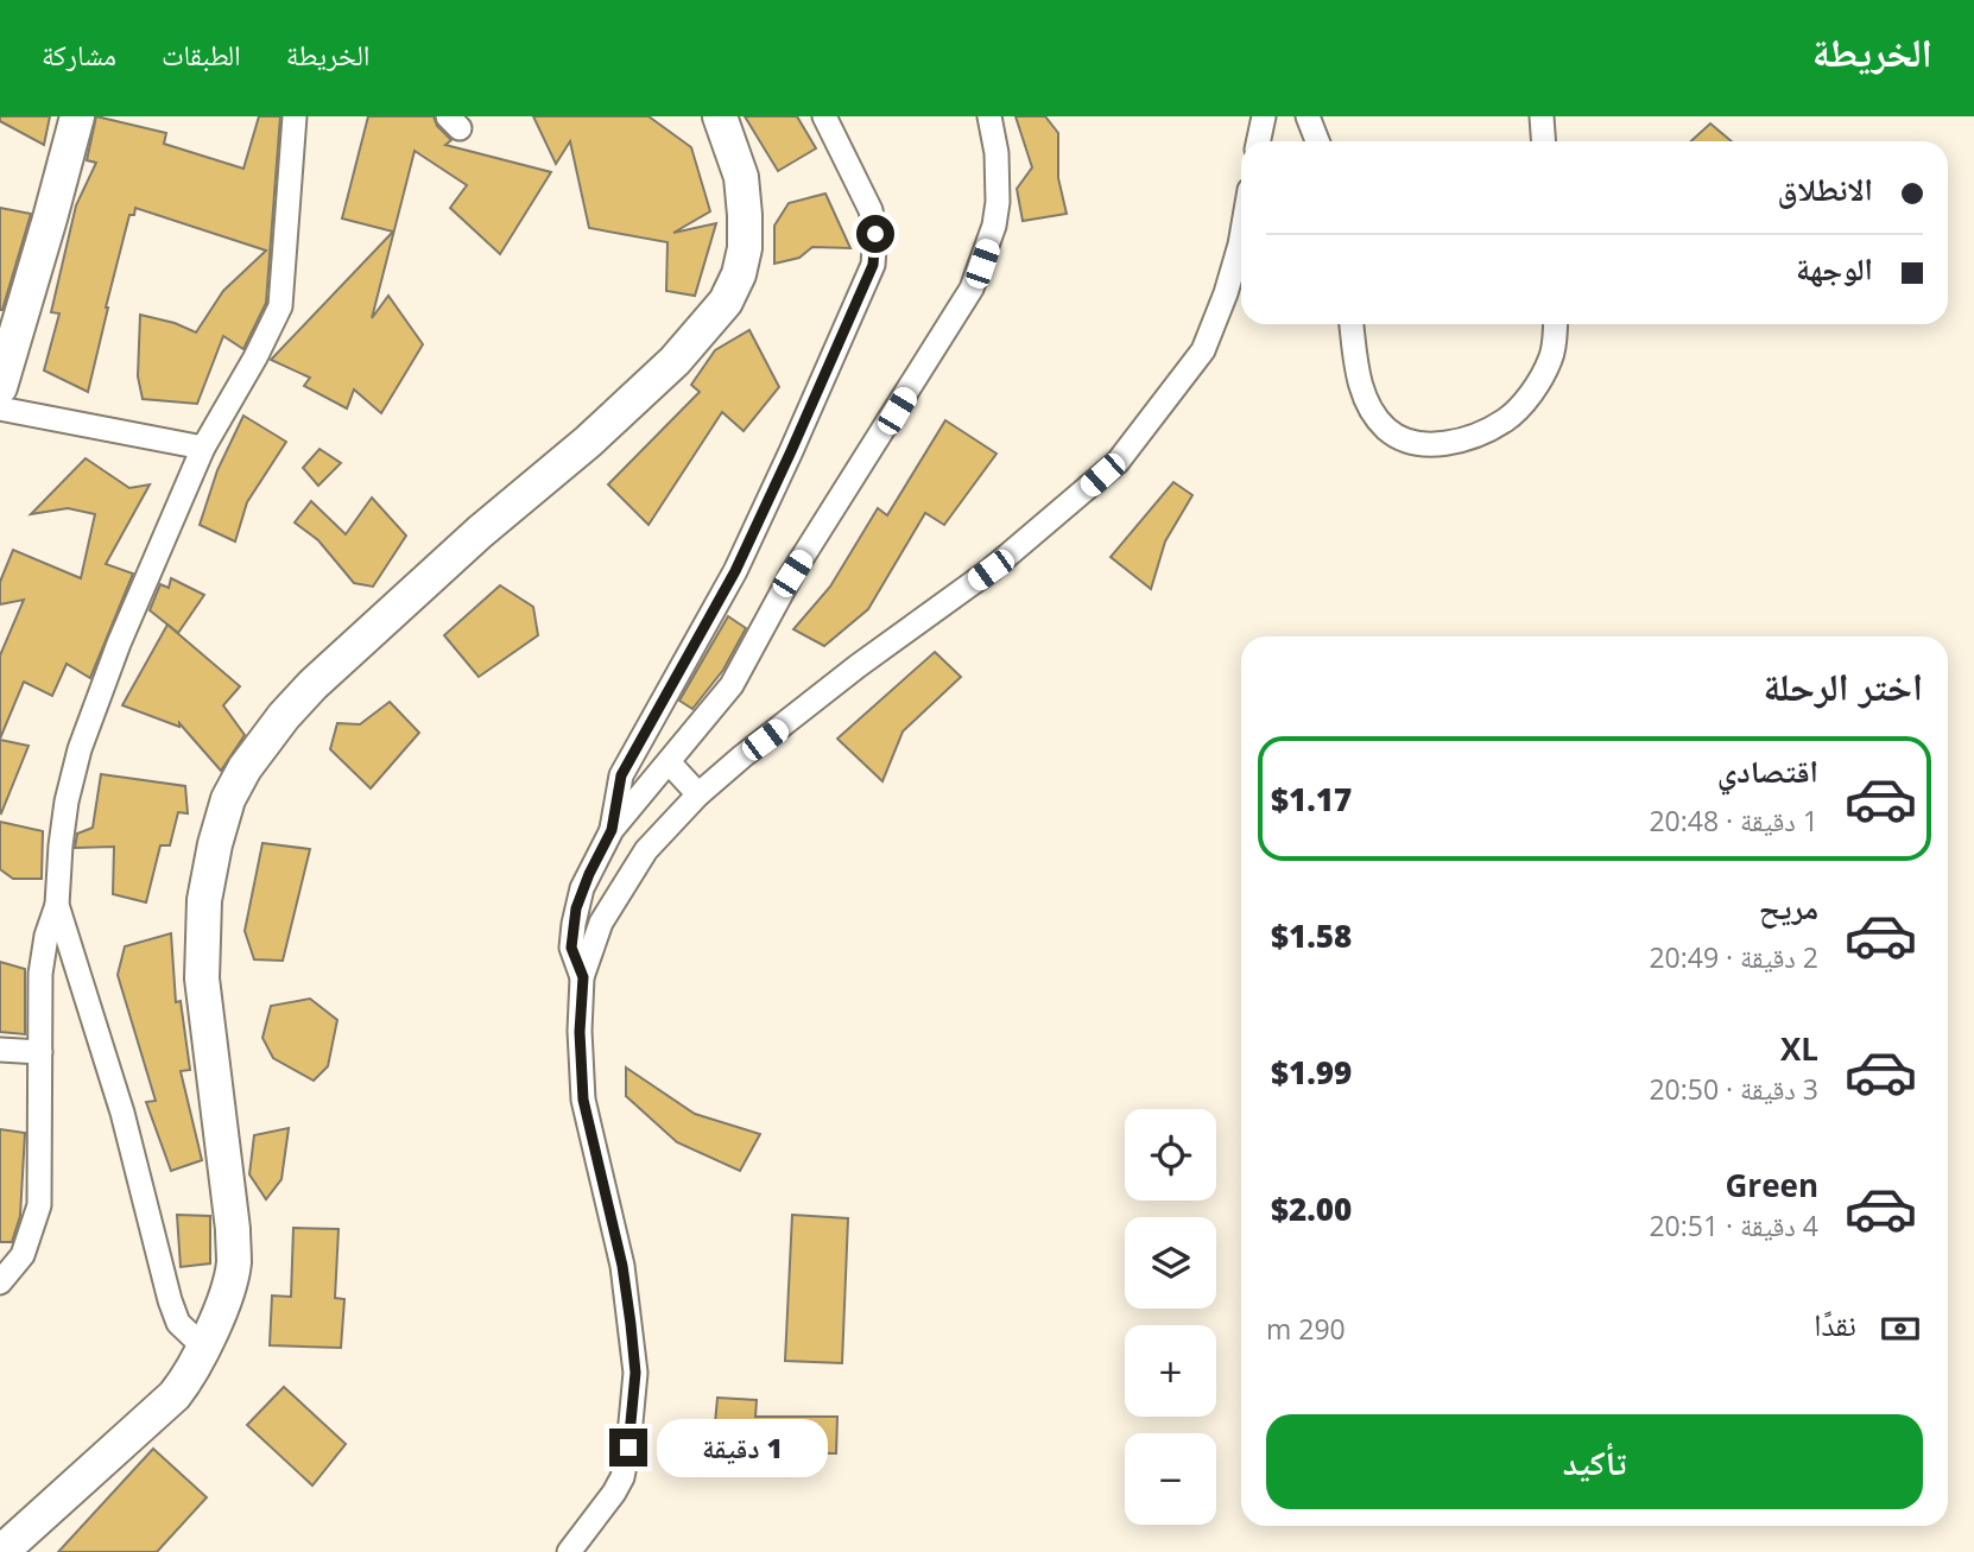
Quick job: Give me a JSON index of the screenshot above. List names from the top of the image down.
{
  "page": {
    "header": "الخريطة",
    "nav": ["الخريطة", "الطبقات", "مشاركة"],
    "banner": ["الانطلاق", "الوجهة"],
    "heading": "اختر الرحلة",
    "list": [
      {
        "name": "اقتصادي",
        "note": "1 دقيقة · 20:48",
        "value": "$1.17"
      },
      {
        "name": "مريح",
        "note": "2 دقيقة · 20:49",
        "value": "$1.58"
      },
      {
        "name": "XL",
        "note": "3 دقيقة · 20:50",
        "value": "$1.99"
      },
      {
        "name": "Green",
        "note": "4 دقيقة · 20:51",
        "value": "$2.00"
      }
    ],
    "map_buttons": ["+", "−"],
    "pay": ["نقدًا", "290 m"],
    "buttons": "تأكيد",
    "bubble": "1 دقيقة"
  }
}
